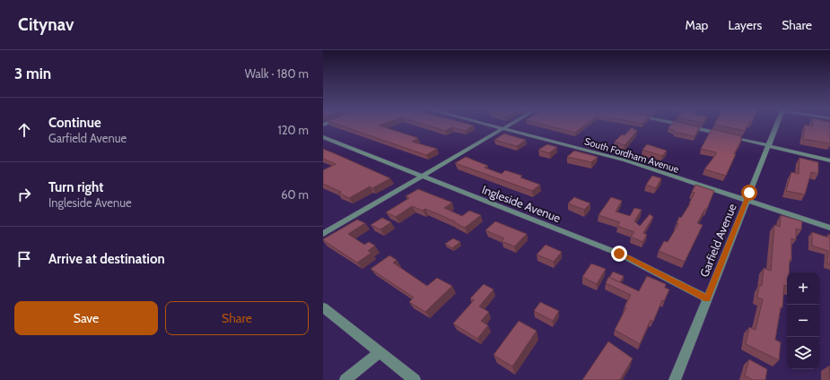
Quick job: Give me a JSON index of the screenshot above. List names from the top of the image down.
{
  "streets": {
    "street": ["South Fordham Avenue", "Ingleside Avenue", "Garfield Avenue"]
  },
  "crossings": [
    ["South Fordham Avenue", "Garfield Avenue"],
    ["Ingleside Avenue", "Garfield Avenue"]
  ],
  "page": {
    "header": "Citynav",
    "nav": ["Map", "Layers", "Share"],
    "heading": ["3 min", "Walk · 180 m"],
    "list": [
      ["Continue", "Garfield Avenue", "120 m"],
      ["Turn right", "Ingleside Avenue", "60 m"],
      "Arrive at destination"
    ],
    "map_buttons": ["+", "−"],
    "buttons": ["Save", "Share"]
  }
}
